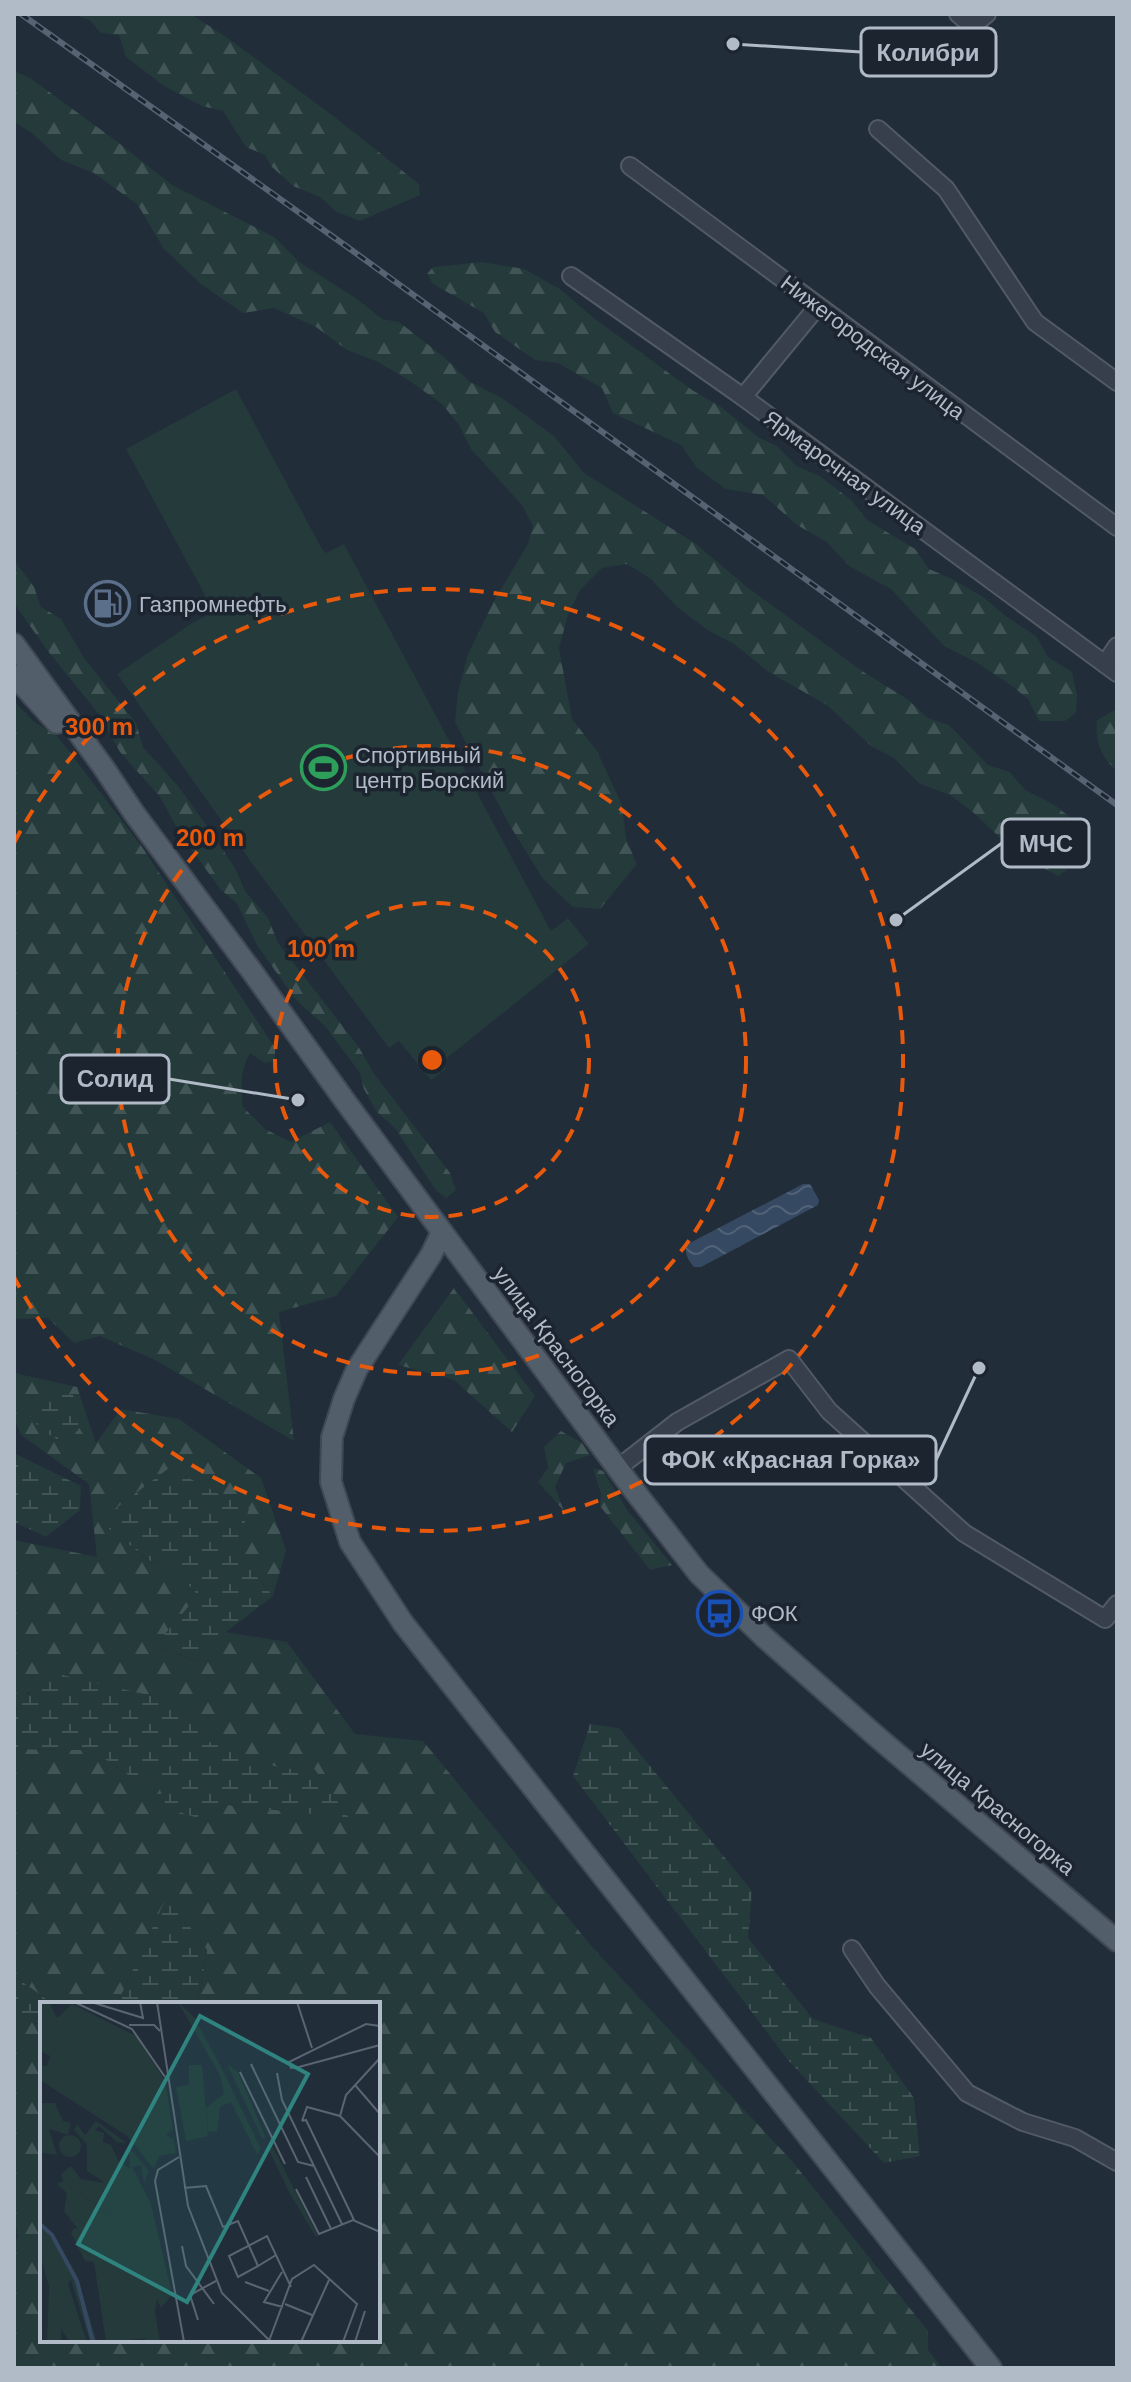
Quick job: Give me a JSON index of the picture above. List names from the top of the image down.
{
  "streets": {
    "main road": ["улица Красногорка"],
    "street": ["Нижегородская улица", "Ярмарочная улица"]
  },
  "places": {
    "other": [
      "Колибри",
      "МЧС",
      "Солид",
      "ФОК «Красная Горка»"
    ],
    "fuel station": ["Газпромнефть"],
    "sports": ["Спортивный центр Борский"],
    "bus stop": ["ФОК"]
  },
  "rings": ["300 m", "200 m", "100 m"]
}
